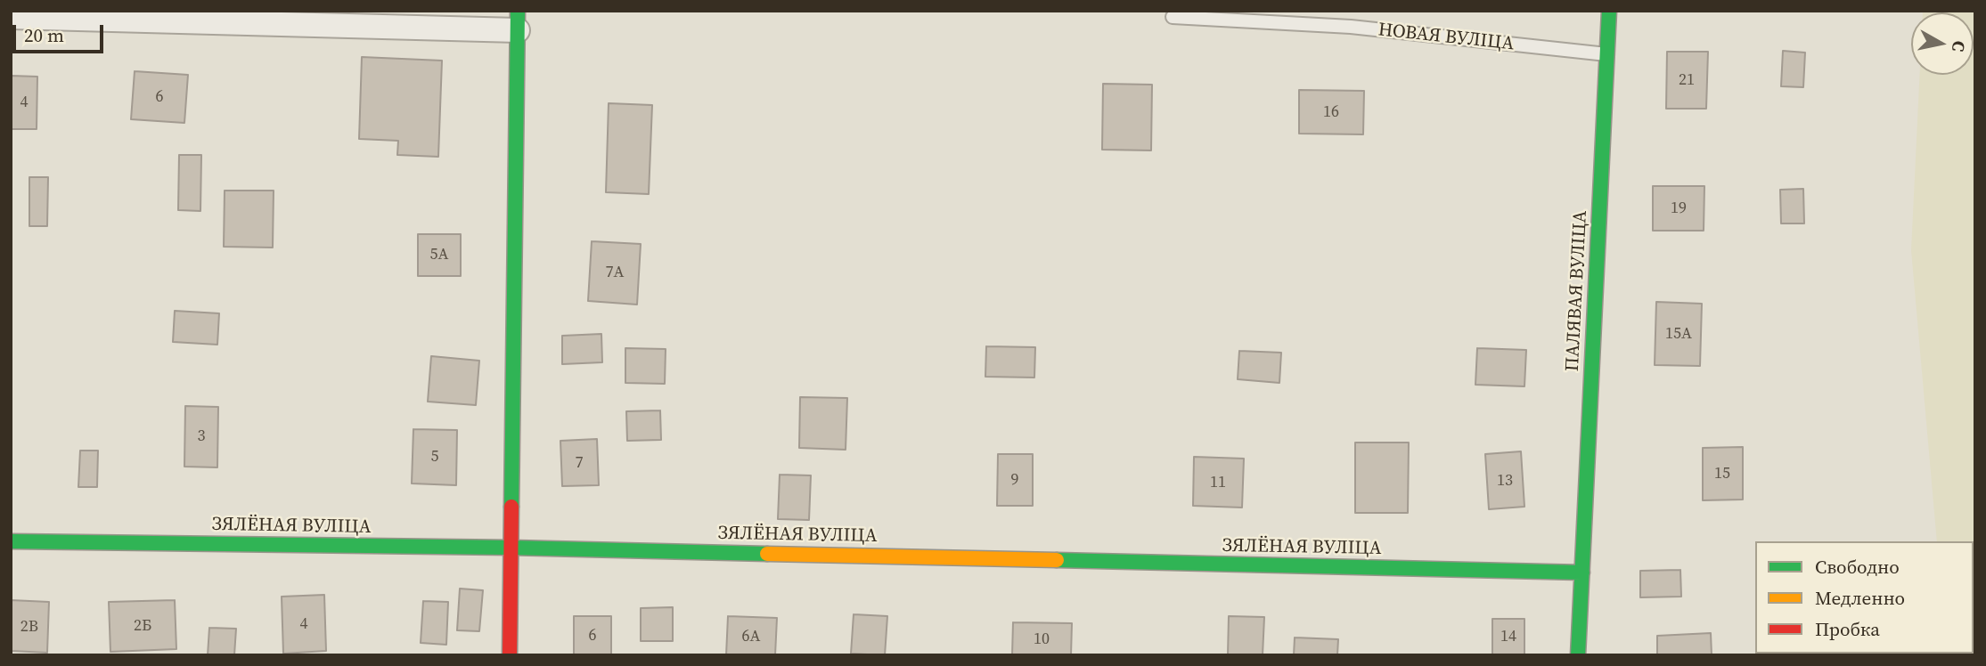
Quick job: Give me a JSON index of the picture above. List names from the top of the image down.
{
  "streets": {
    "street": ["ПАЛЯВАЯ ВУЛІЦА", "ЗЯЛЁНАЯ ВУЛІЦА"],
    "lane": ["НОВАЯ ВУЛІЦА"]
  },
  "crossings": [
    ["НОВАЯ ВУЛІЦА", "ПАЛЯВАЯ ВУЛІЦА"],
    ["ПАЛЯВАЯ ВУЛІЦА", "ЗЯЛЁНАЯ ВУЛІЦА"]
  ],
  "house_numbers": [
    "21",
    "6",
    "4",
    "16",
    "19",
    "5А",
    "7А",
    "15А",
    "3",
    "5",
    "7",
    "15",
    "9",
    "13",
    "11",
    "4",
    "2Б",
    "2В",
    "6",
    "6А",
    "14",
    "10"
  ],
  "legend": ["Свободно", "Медленно", "Пробка"],
  "scale_bar": "20 m",
  "north": "right"
}
